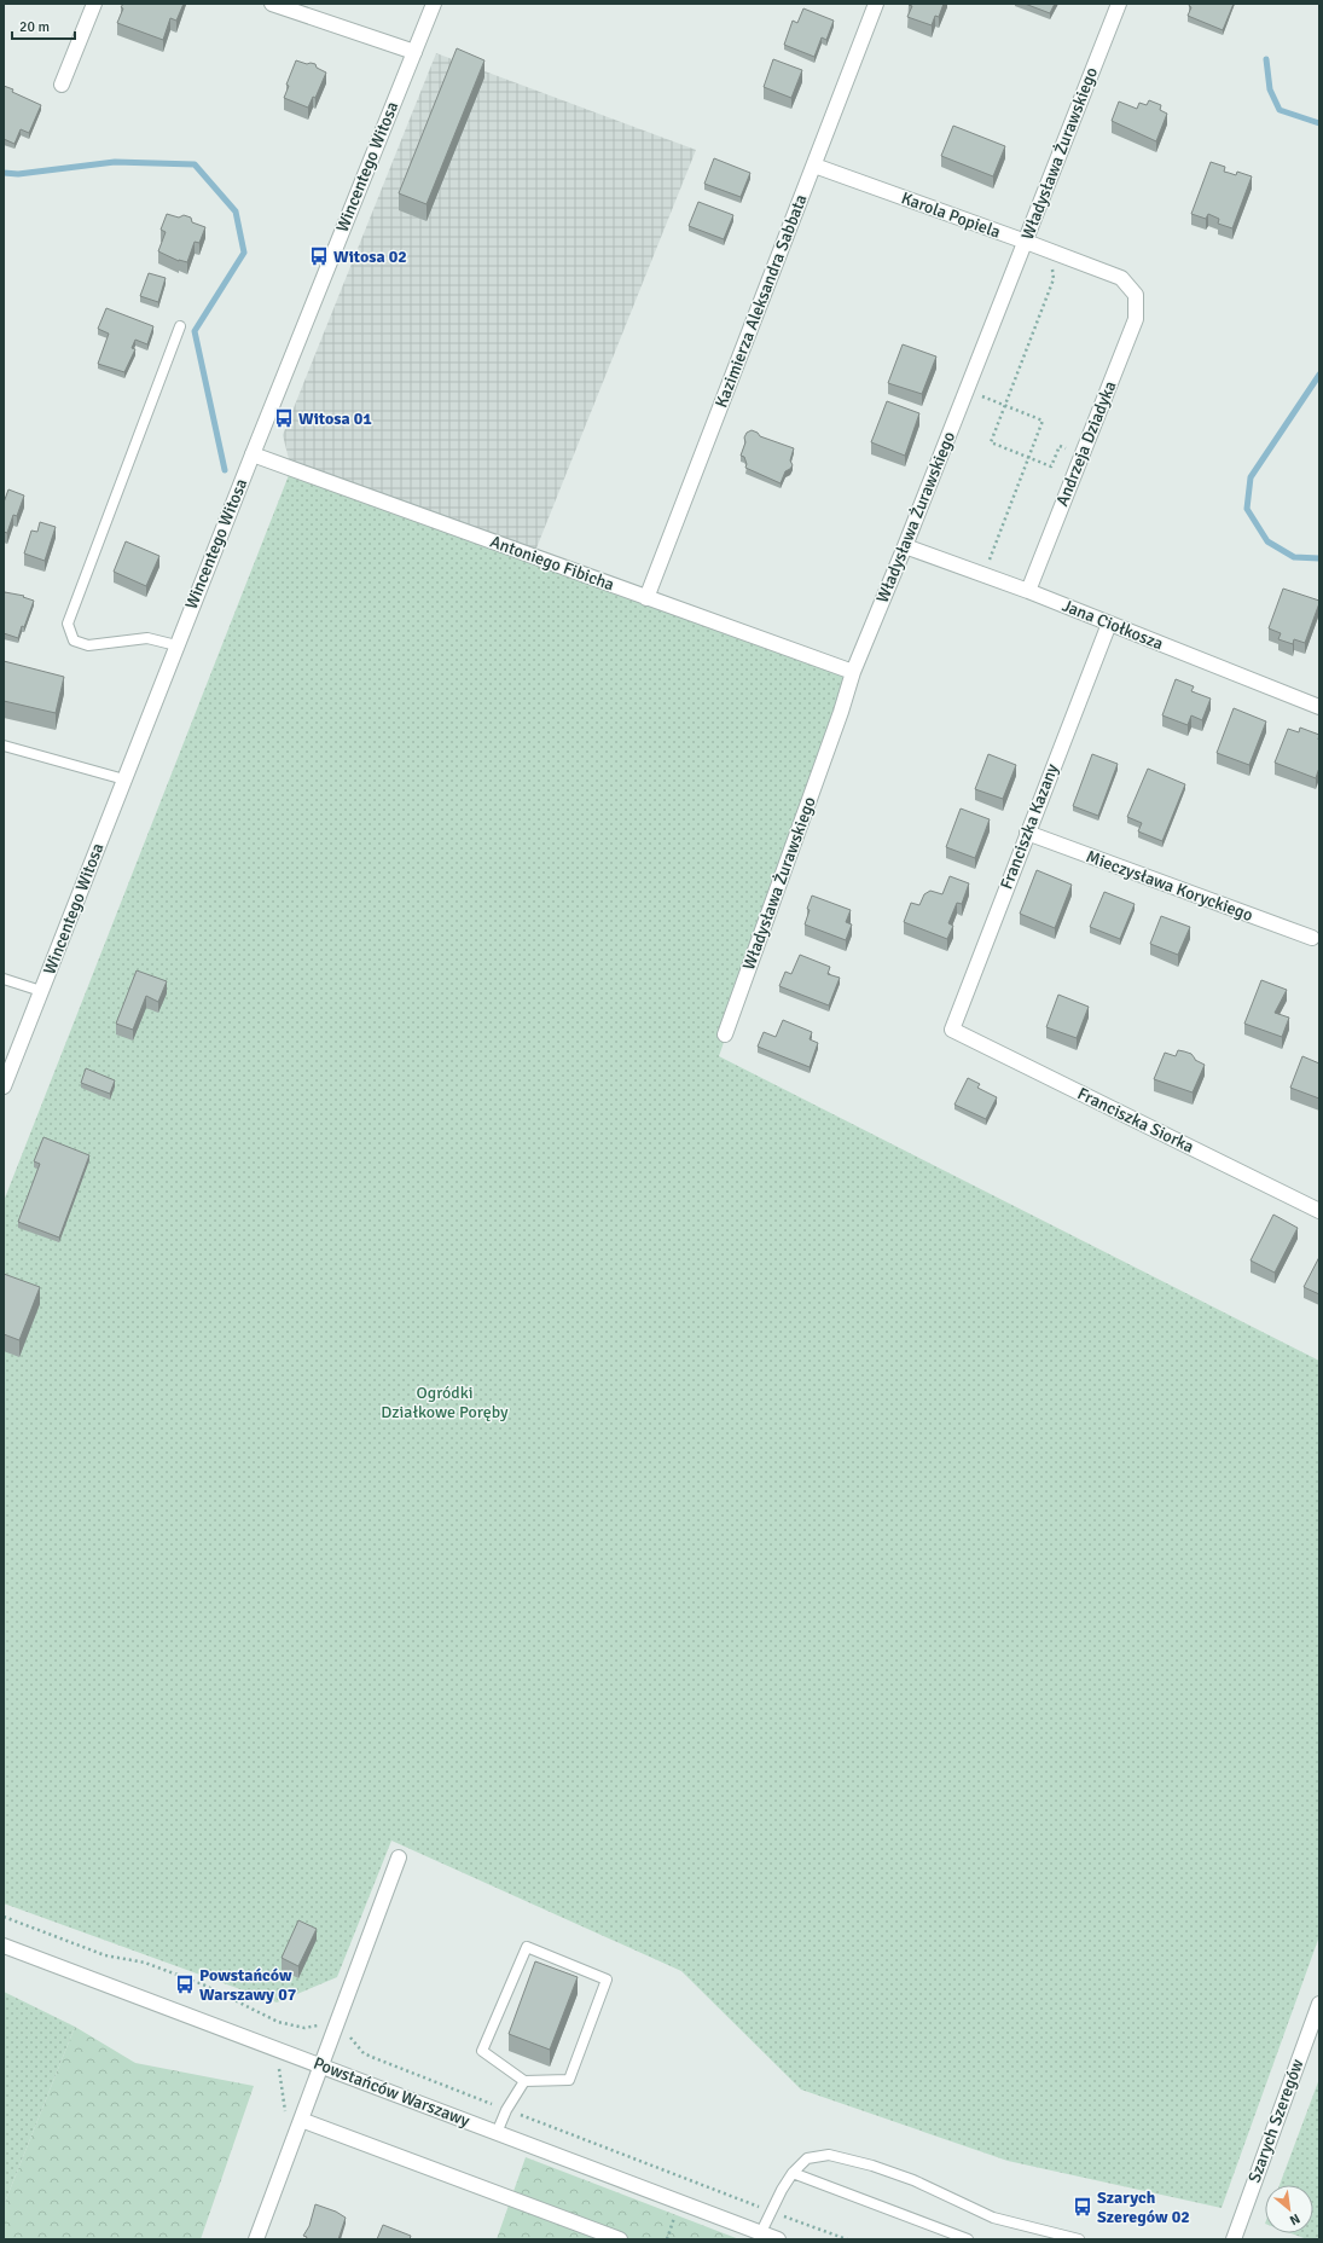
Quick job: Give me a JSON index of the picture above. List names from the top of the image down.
{
  "streets": {
    "street": [
      "Władysława Żurawskiego",
      "Wincentego Witosa",
      "Karola Popiela",
      "Kazimierza Aleksandra Sabbata",
      "Andrzeja Dziadyka",
      "Antoniego Fibicha",
      "Jana Ciołkosza",
      "Franciszka Kazany",
      "Mieczysława Koryckiego",
      "Franciszka Siorka",
      "Powstańców Warszawy",
      "Szarych Szeregów"
    ]
  },
  "crossings": [
    ["Władysława Żurawskiego", "Karola Popiela"],
    ["Władysława Żurawskiego", "Antoniego Fibicha"],
    ["Władysława Żurawskiego", "Jana Ciołkosza"],
    ["Wincentego Witosa", "Antoniego Fibicha"],
    ["Karola Popiela", "Kazimierza Aleksandra Sabbata"],
    ["Karola Popiela", "Andrzeja Dziadyka"],
    ["Kazimierza Aleksandra Sabbata", "Antoniego Fibicha"],
    ["Andrzeja Dziadyka", "Jana Ciołkosza"],
    ["Jana Ciołkosza", "Franciszka Kazany"],
    ["Franciszka Kazany", "Mieczysława Koryckiego"],
    ["Franciszka Kazany", "Franciszka Siorka"]
  ],
  "parks": ["Ogródki Działkowe Poręby"],
  "places": {
    "bus stop": [
      "Witosa 02",
      "Witosa 01",
      "Powstańców Warszawy 07",
      "Szarych Szeregów 02"
    ]
  },
  "scale_bar": "20 m",
  "north": "bottom right"
}
